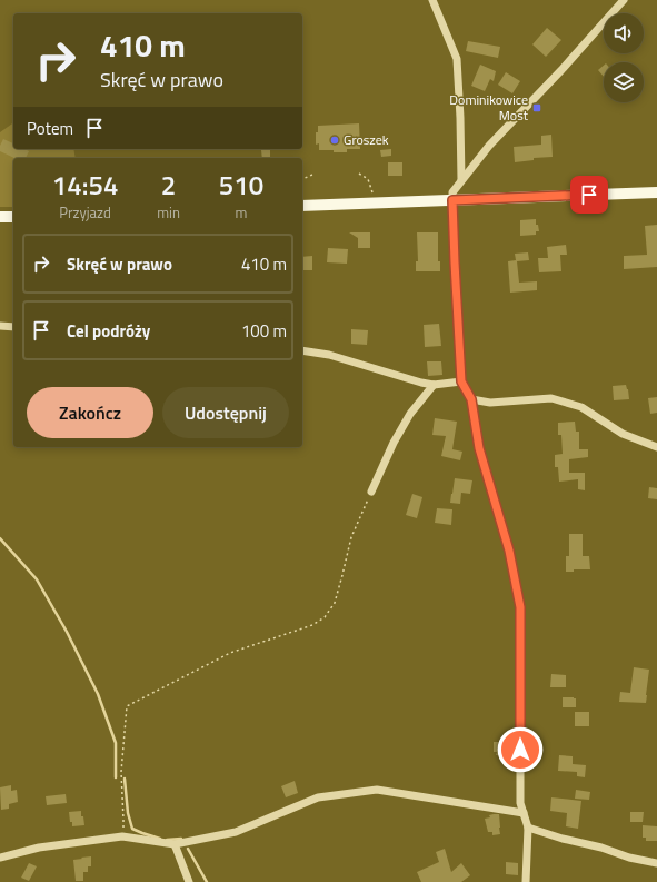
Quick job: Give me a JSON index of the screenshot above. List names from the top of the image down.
{
  "places": {
    "transit": ["Dominikowice Most"],
    "other": ["Groszek"]
  },
  "page": {
    "turn": ["410 m", "Skręć w prawo"],
    "then": "Potem",
    "eta": [
      "14:54",
      "Przyjazd",
      "2",
      "min",
      "510",
      "m"
    ],
    "list": [
      {
        "name": "Skręć w prawo",
        "value": "410 m"
      },
      {
        "name": "Cel podróży",
        "value": "100 m"
      }
    ],
    "buttons": ["Zakończ", "Udostępnij"]
  }
}
